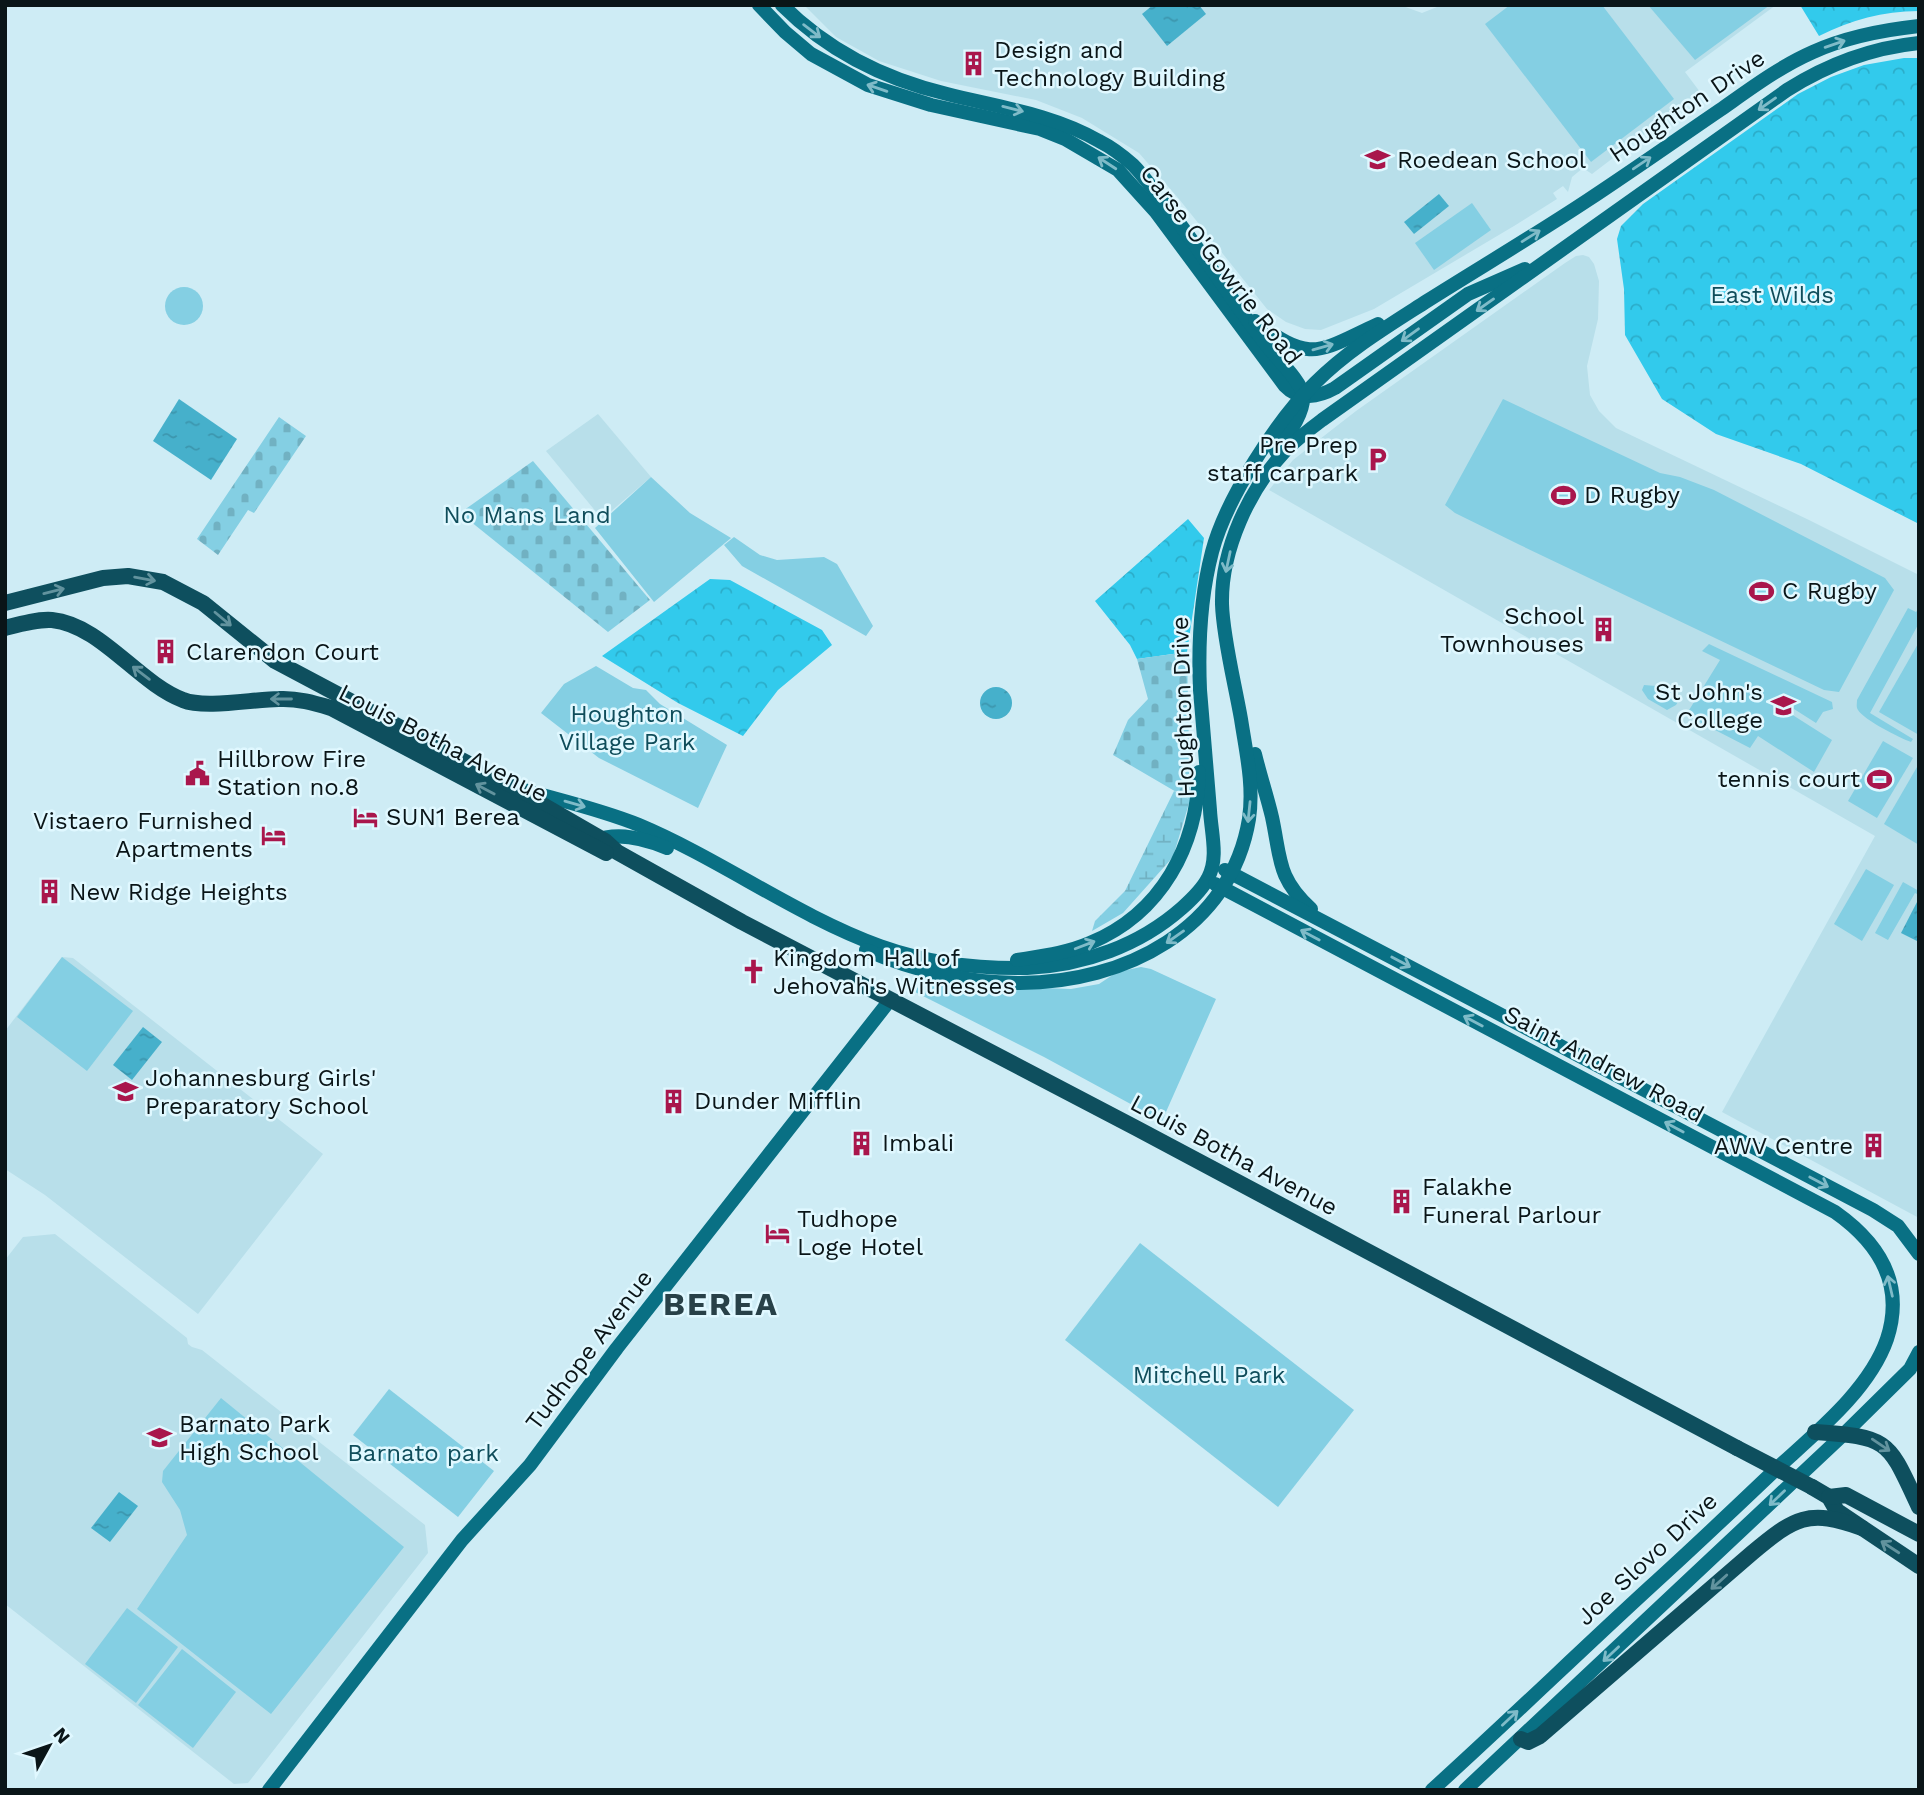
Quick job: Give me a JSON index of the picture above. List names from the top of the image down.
{
  "streets": {
    "main road": [
      "Houghton Drive",
      "Carse O'Gowrie Road",
      "Louis Botha Avenue",
      "Saint Andrew Road",
      "Tudhope Avenue",
      "Joe Slovo Drive"
    ]
  },
  "crossings": [
    ["Houghton Drive", "Carse O'Gowrie Road"],
    ["Houghton Drive", "Louis Botha Avenue"],
    ["Houghton Drive", "Saint Andrew Road"],
    ["Louis Botha Avenue", "Tudhope Avenue"],
    ["Saint Andrew Road", "Joe Slovo Drive"]
  ],
  "districts": ["BEREA"],
  "parks": [
    "East Wilds",
    "No Mans Land",
    "Houghton Village Park",
    "Mitchell Park",
    "Barnato park"
  ],
  "places": {
    "building": [
      "Design and Technology Building",
      "School Townhouses",
      "Clarendon Court",
      "New Ridge Heights",
      "Dunder Mifflin",
      "Imbali",
      "AWV Centre",
      "Falakhe Funeral Parlour"
    ],
    "school or university": [
      "Roedean School",
      "St John's College",
      "Johannesburg Girls' Preparatory School",
      "Barnato Park High School"
    ],
    "parking": ["Pre Prep staff carpark"],
    "sports": ["D Rugby", "C Rugby", "tennis court"],
    "public building": ["Hillbrow Fire Station no.8"],
    "hotel": ["SUN1 Berea", "Vistaero Furnished Apartments", "Tudhope Loge Hotel"],
    "church": ["Kingdom Hall of Jehovah's Witnesses"]
  },
  "north": "top right"
}
